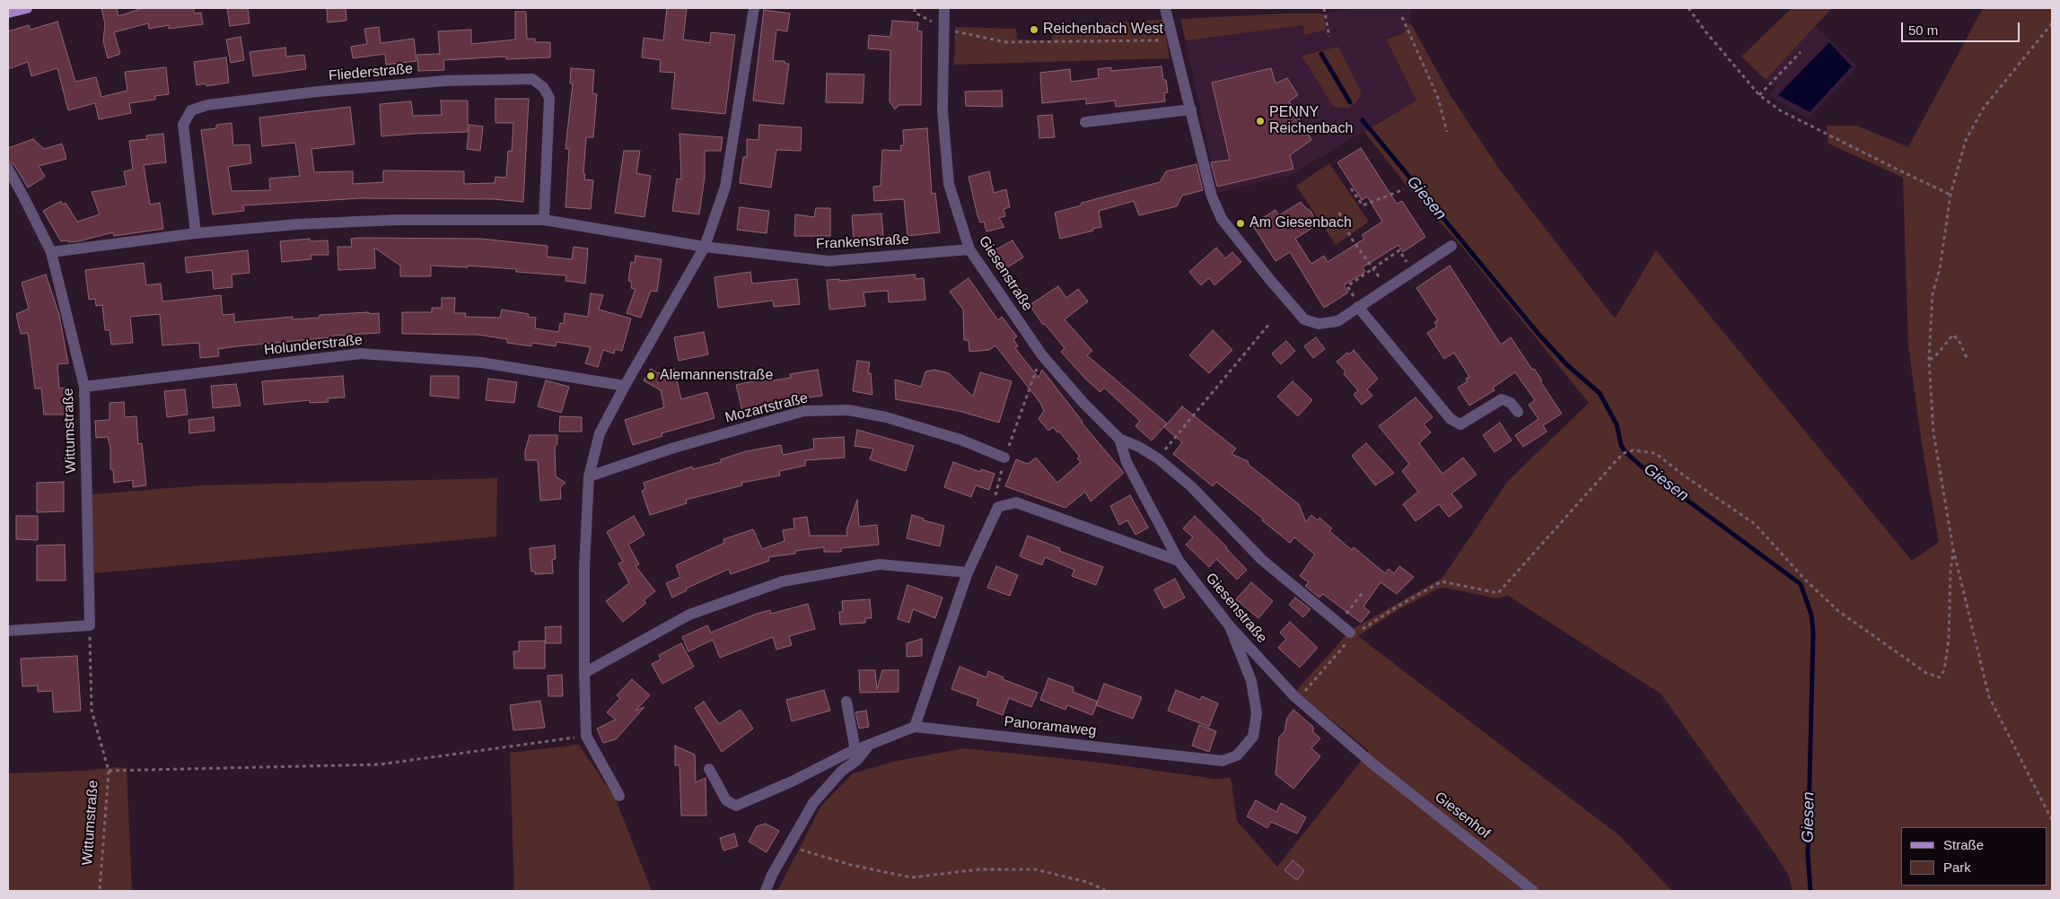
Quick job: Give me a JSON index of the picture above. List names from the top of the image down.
{
  "streets": {
    "street": [
      "Fliederstraße",
      "Frankenstraße",
      "Giesenstraße",
      "Holunderstraße",
      "Mozartstraße",
      "Wittumstraße",
      "Panoramaweg",
      "Giesenhof"
    ]
  },
  "crossings": [
    ["Frankenstraße", "Giesenstraße"],
    ["Giesenstraße", "Panoramaweg"],
    ["Giesenstraße", "Giesenhof"],
    ["Holunderstraße", "Wittumstraße"]
  ],
  "water": ["Giesen"],
  "places": [
    "Reichenbach West",
    "PENNY Reichenbach",
    "Am Giesenbach",
    "Alemannenstraße"
  ],
  "legend": ["Straße", "Park"],
  "scale_bar": "50 m"
}
